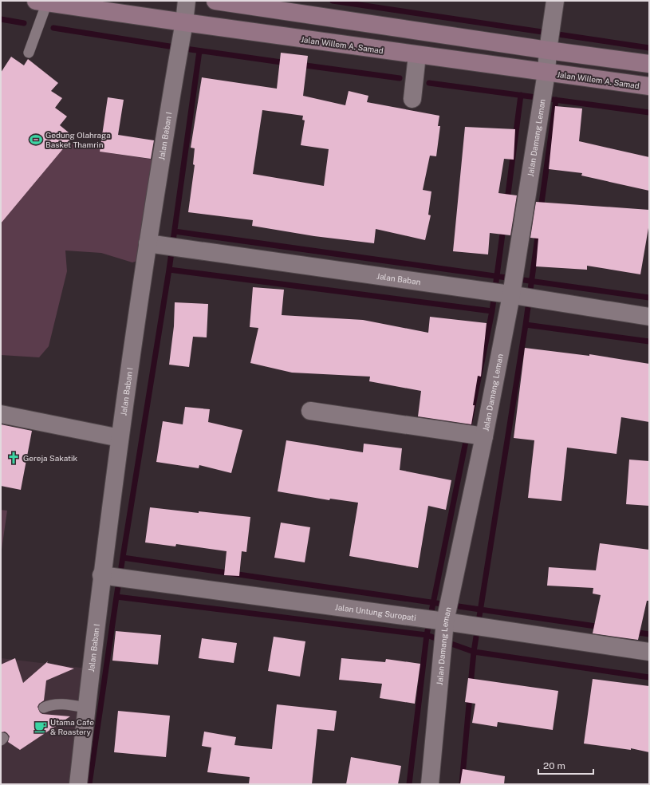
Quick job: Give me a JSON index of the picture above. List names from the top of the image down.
{
  "streets": {
    "main road": ["Jalan Willem A. Samad"],
    "street": [
      "Jalan Baban I",
      "Jalan Damang Leman",
      "Jalan Baban",
      "Jalan Untung Suropati"
    ]
  },
  "crossings": [
    ["Jalan Willem A. Samad", "Jalan Baban I"],
    ["Jalan Willem A. Samad", "Jalan Damang Leman"],
    ["Jalan Baban I", "Jalan Baban"],
    ["Jalan Baban I", "Jalan Untung Suropati"],
    ["Jalan Damang Leman", "Jalan Baban"],
    ["Jalan Damang Leman", "Jalan Untung Suropati"]
  ],
  "places": {
    "sports": ["Gedung Olahraga Basket Thamrin"],
    "church": ["Gereja Sakatik"],
    "cafe": ["Utama Cafe & Roastery"]
  },
  "scale_bar": "20 m"
}
